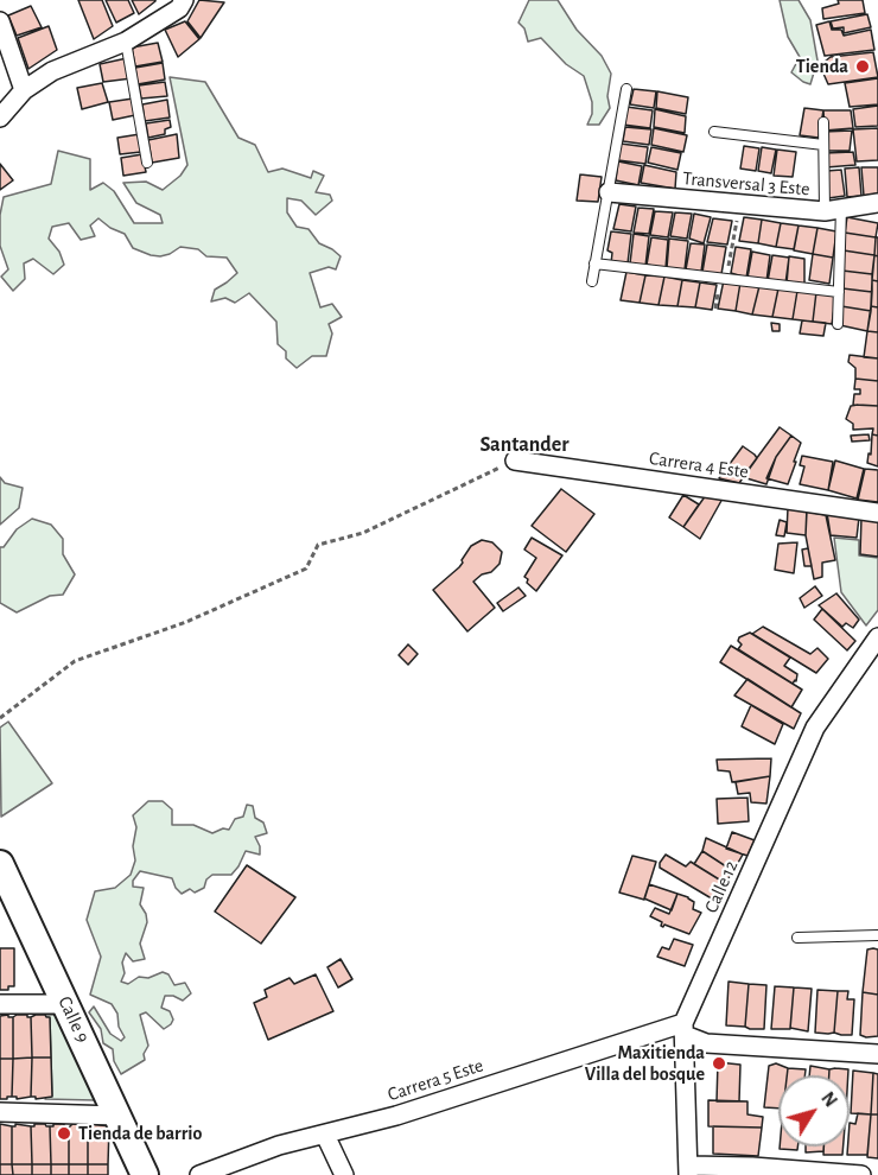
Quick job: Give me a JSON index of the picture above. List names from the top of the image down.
{
  "streets": {
    "street": [
      "Transversal 3 Este",
      "Carrera 4 Este",
      "Calle 12",
      "Calle 9",
      "Carrera 5 Este"
    ]
  },
  "crossings": [
    ["Calle 12", "Carrera 5 Este"]
  ],
  "districts": ["Santander"],
  "places": ["Tienda", "Maxitienda Villa del bosque", "Tienda de barrio"],
  "north": "top right"
}
